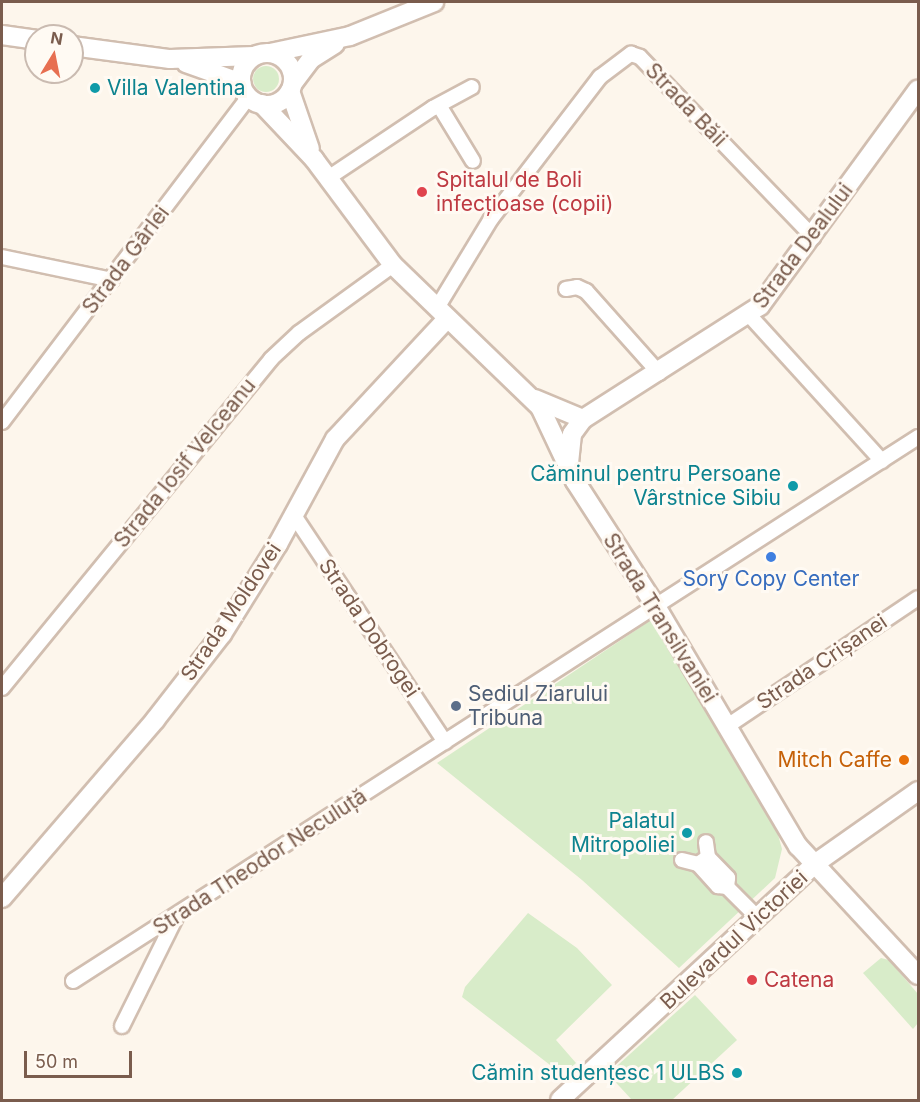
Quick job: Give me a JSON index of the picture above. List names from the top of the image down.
{
  "streets": {
    "main road": [
      "Strada Dealului",
      "Strada Moldovei",
      "Strada Transilvaniei",
      "Bulevardul Victoriei"
    ],
    "street": [
      "Strada Băii",
      "Strada Gârlei",
      "Strada Iosif Velceanu",
      "Strada Dobrogei",
      "Strada Crișanei",
      "Strada Theodor Neculuță"
    ]
  },
  "crossings": [
    ["Strada Băii", "Strada Dealului"],
    ["Strada Băii", "Strada Moldovei"],
    ["Strada Băii", "Strada Transilvaniei"],
    ["Strada Gârlei", "Strada Transilvaniei"],
    ["Strada Iosif Velceanu", "Strada Transilvaniei"],
    ["Strada Moldovei", "Strada Transilvaniei"],
    ["Strada Moldovei", "Strada Dobrogei"],
    ["Strada Transilvaniei", "Strada Crișanei"],
    ["Strada Transilvaniei", "Strada Theodor Neculuță"],
    ["Strada Transilvaniei", "Bulevardul Victoriei"],
    ["Strada Dobrogei", "Strada Theodor Neculuță"]
  ],
  "places": [
    "Villa Valentina",
    "Spitalul de Boli infecțioase (copii)",
    "Căminul pentru Persoane Vârstnice Sibiu",
    "Sory Copy Center",
    "Sediul Ziarului Tribuna",
    "Mitch Caffe",
    "Palatul Mitropoliei",
    "Catena",
    "Cămin studențesc 1 ULBS"
  ],
  "scale_bar": "50 m",
  "north": "top"
}
